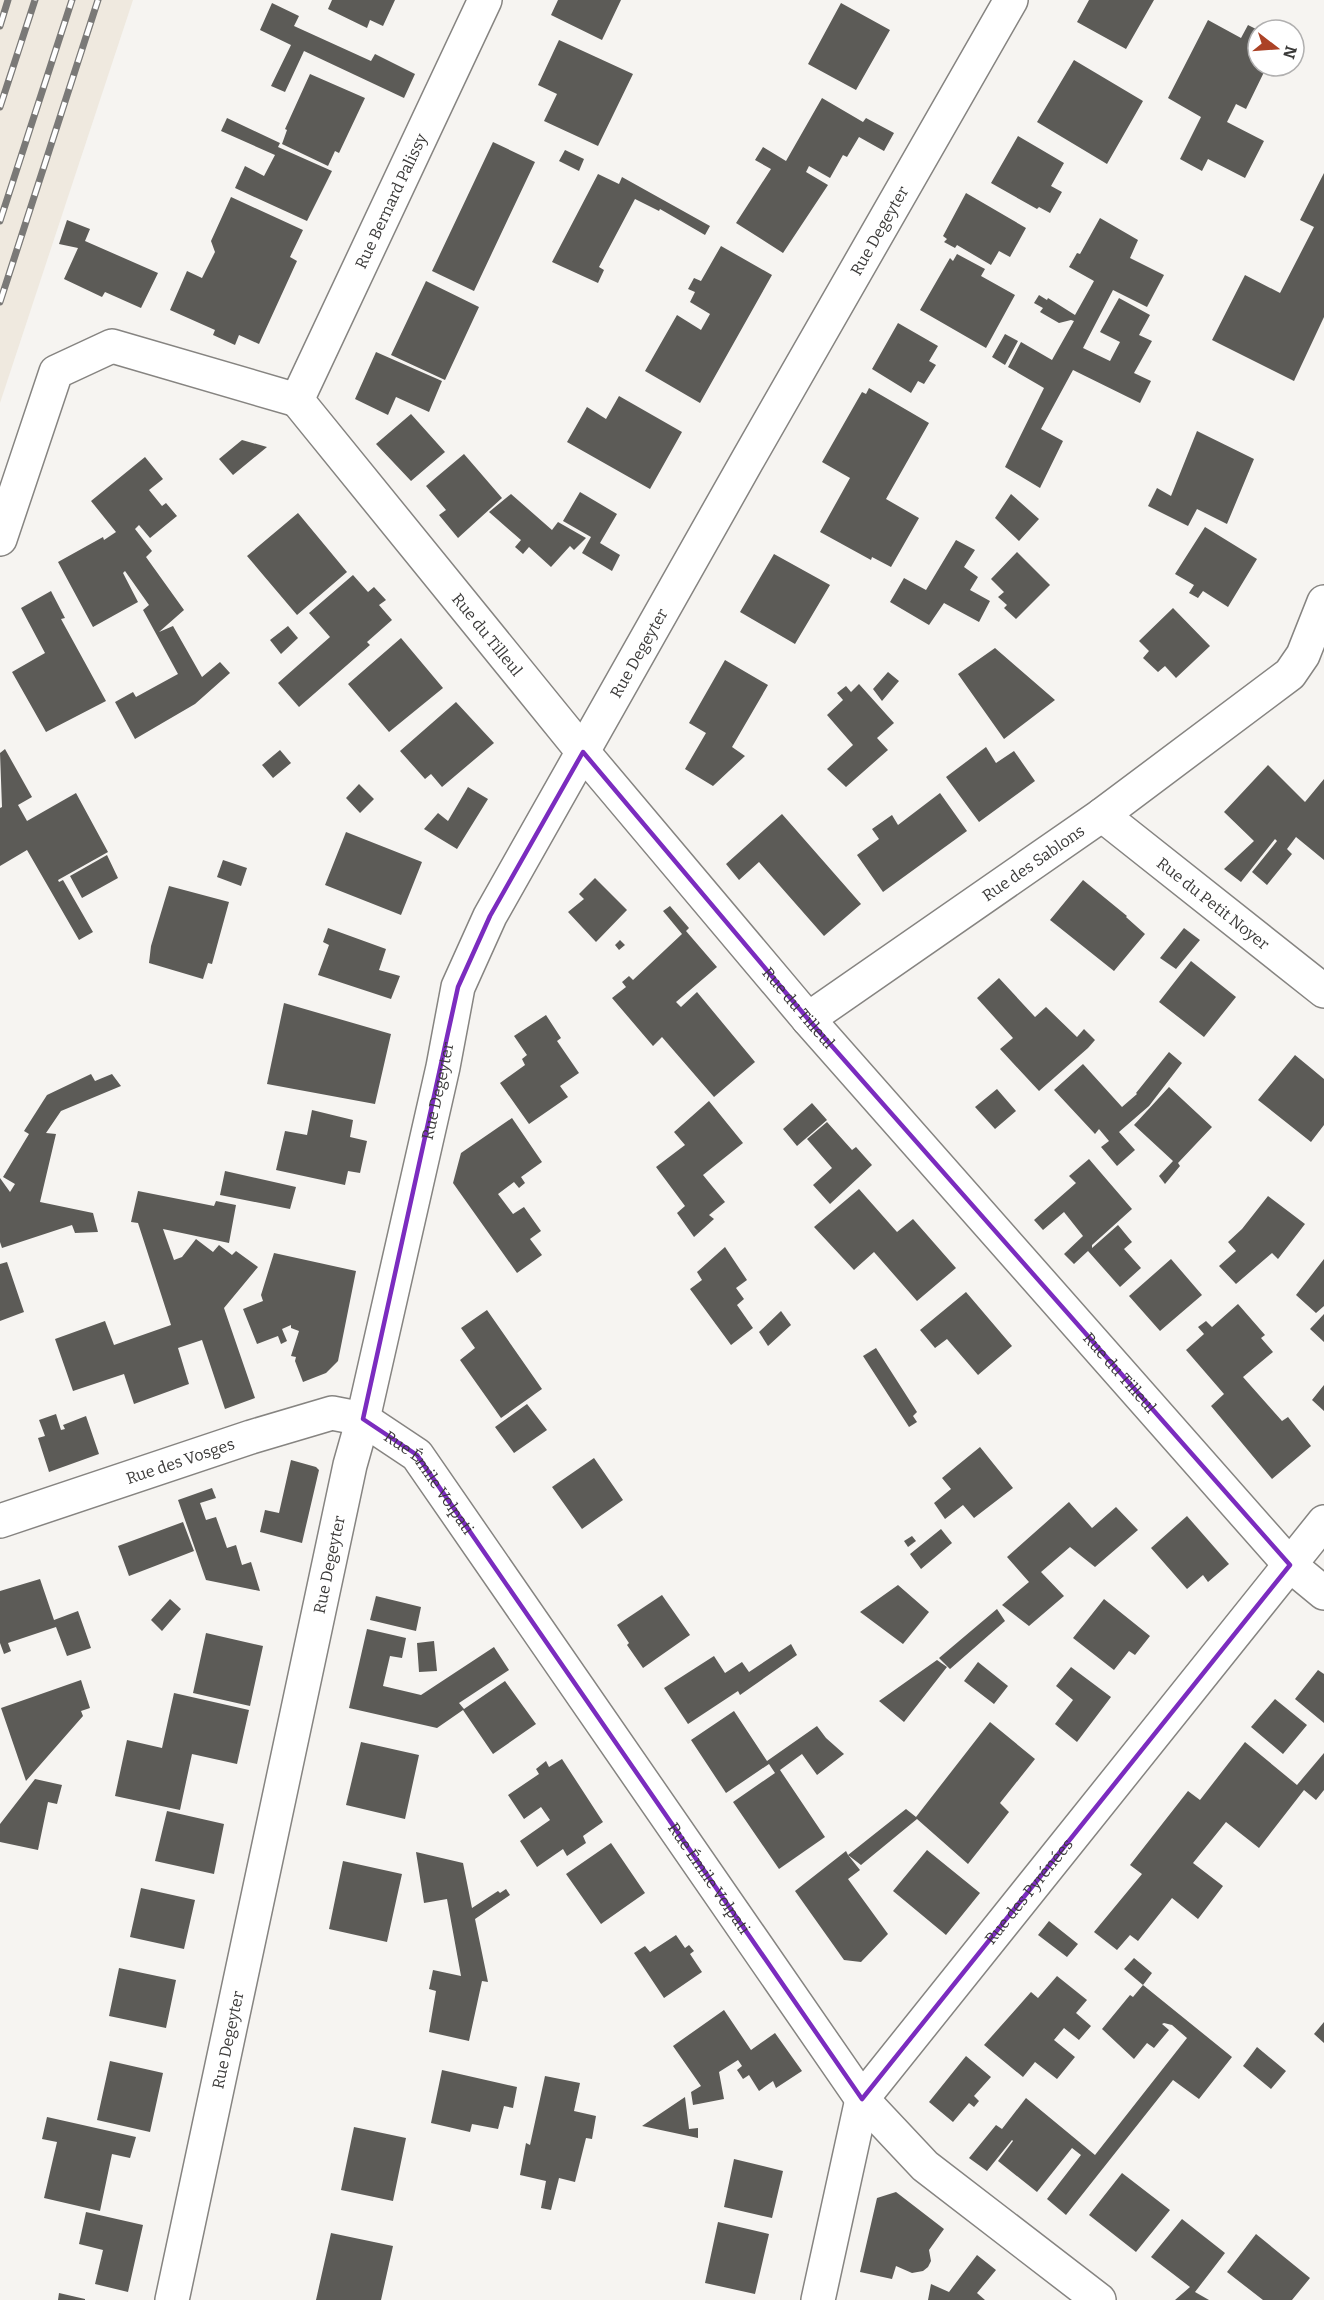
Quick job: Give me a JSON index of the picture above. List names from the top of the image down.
{
  "streets": {
    "street": [
      "Rue Bernard Palissy",
      "Rue Degeyter",
      "Rue du Tilleul",
      "Rue des Sablons",
      "Rue du Petit Noyer",
      "Rue des Vosges",
      "Rue Émile Volpati",
      "Rue des Pyrénées"
    ]
  },
  "crossings": [
    ["Rue Bernard Palissy", "Rue du Tilleul"],
    ["Rue Degeyter", "Rue du Tilleul"],
    ["Rue Degeyter", "Rue des Vosges"],
    ["Rue Degeyter", "Rue Émile Volpati"],
    ["Rue du Tilleul", "Rue des Sablons"],
    ["Rue du Tilleul", "Rue des Pyrénées"],
    ["Rue des Sablons", "Rue du Petit Noyer"],
    ["Rue des Vosges", "Rue Émile Volpati"],
    ["Rue Émile Volpati", "Rue des Pyrénées"]
  ],
  "north": "right"
}
